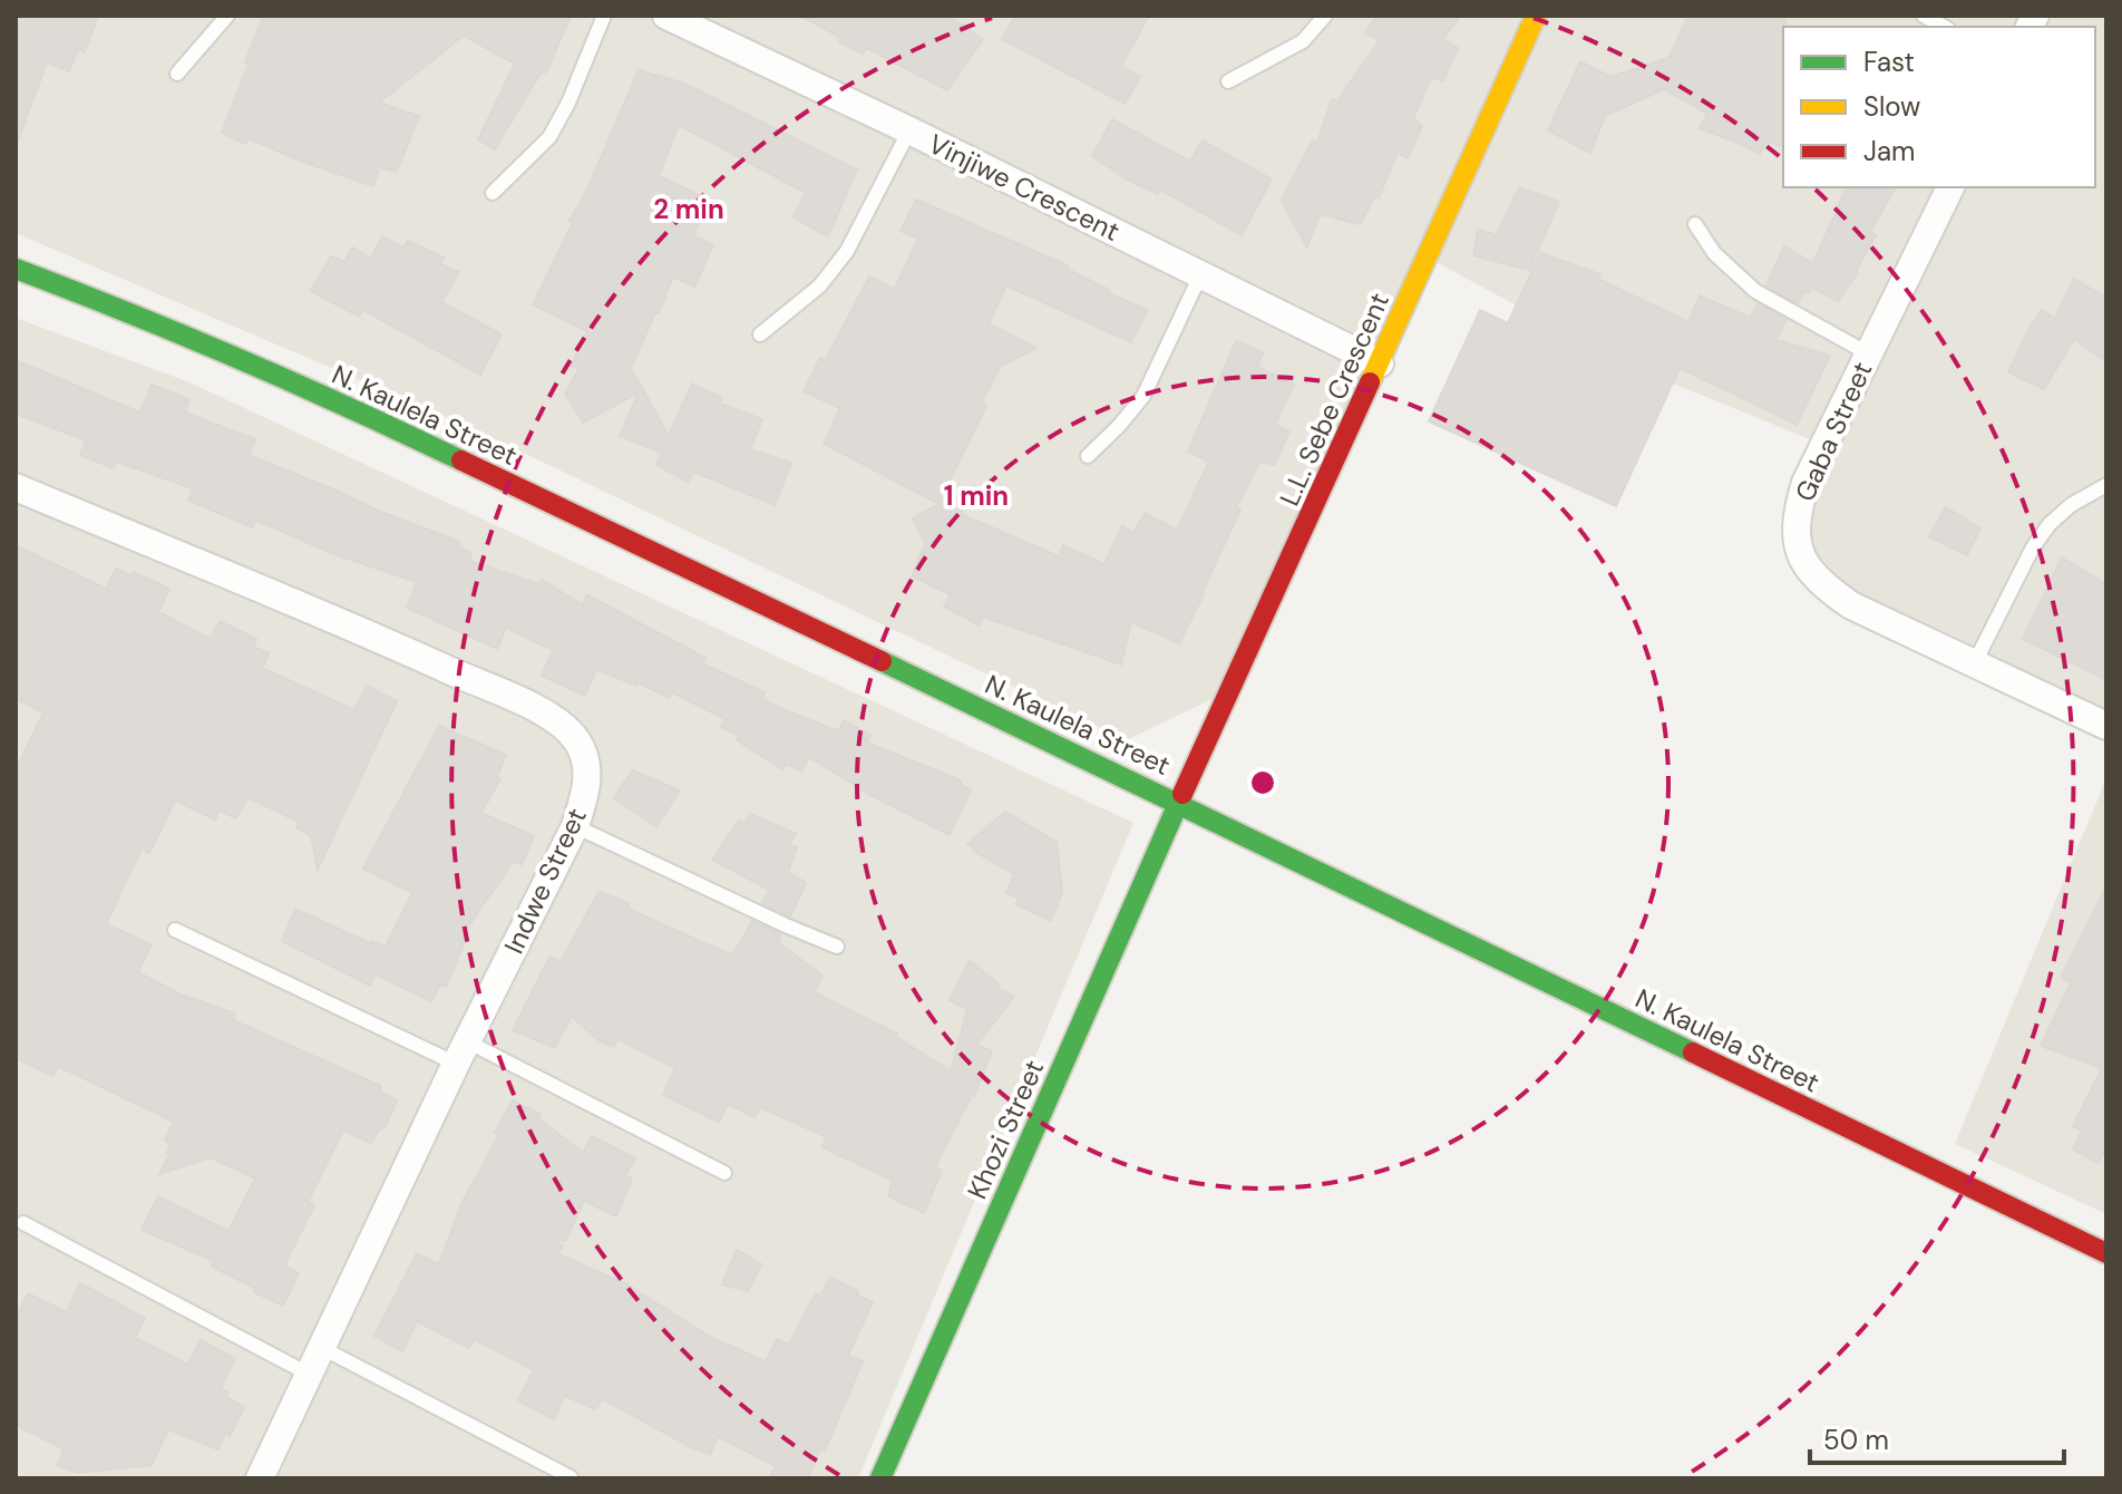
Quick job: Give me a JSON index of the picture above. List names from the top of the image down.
{
  "streets": {
    "street": [
      "Vinjiwe Crescent",
      "L.L. Sebe Crescent",
      "N. Kaulela Street",
      "Gaba Street",
      "Indwe Street",
      "Khozi Street"
    ]
  },
  "crossings": [
    ["Vinjiwe Crescent", "L.L. Sebe Crescent"],
    ["L.L. Sebe Crescent", "N. Kaulela Street"],
    ["L.L. Sebe Crescent", "Khozi Street"],
    ["N. Kaulela Street", "Khozi Street"]
  ],
  "legend": ["Fast", "Slow", "Jam"],
  "scale_bar": "50 m",
  "rings": ["2 min", "1 min"]
}
